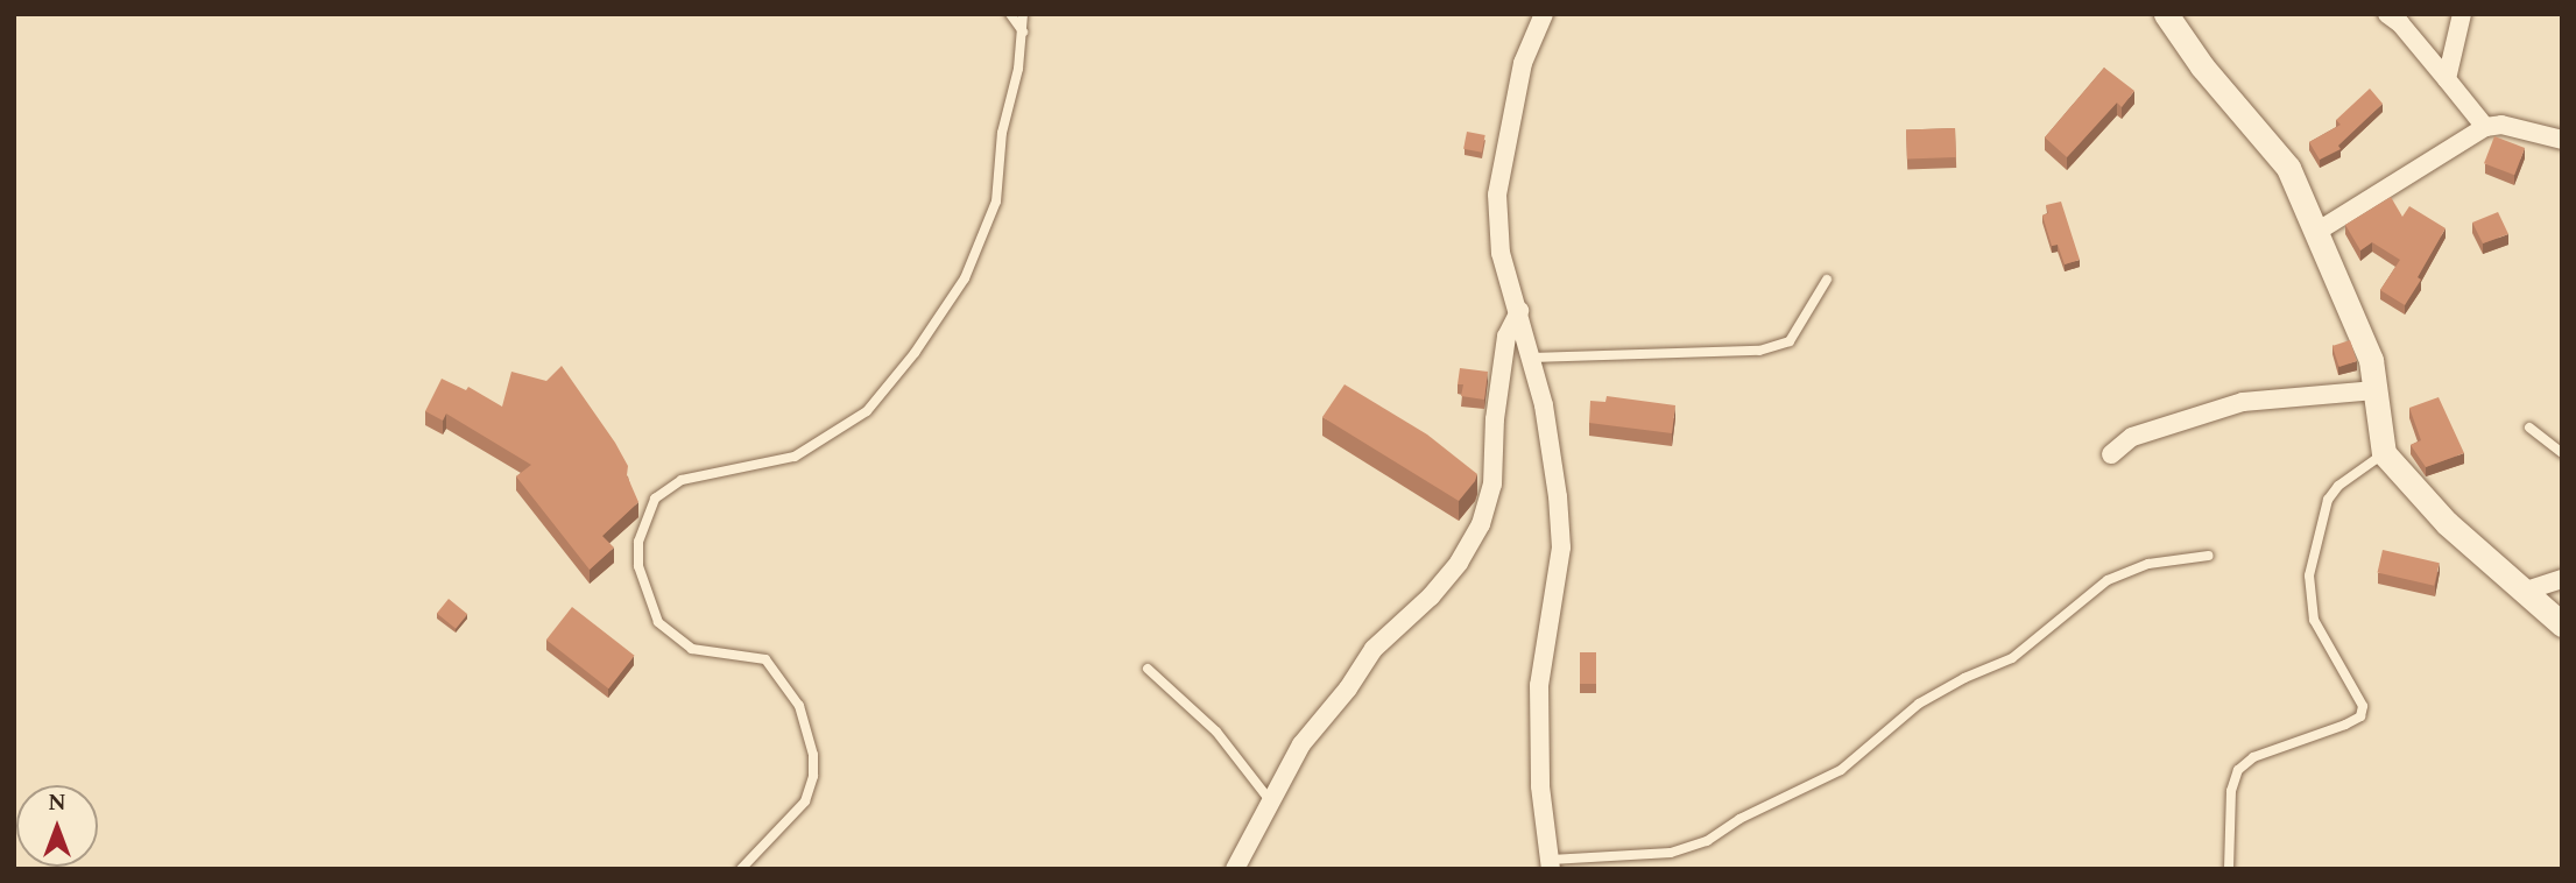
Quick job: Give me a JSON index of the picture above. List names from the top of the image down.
{
  "north": "top"
}
